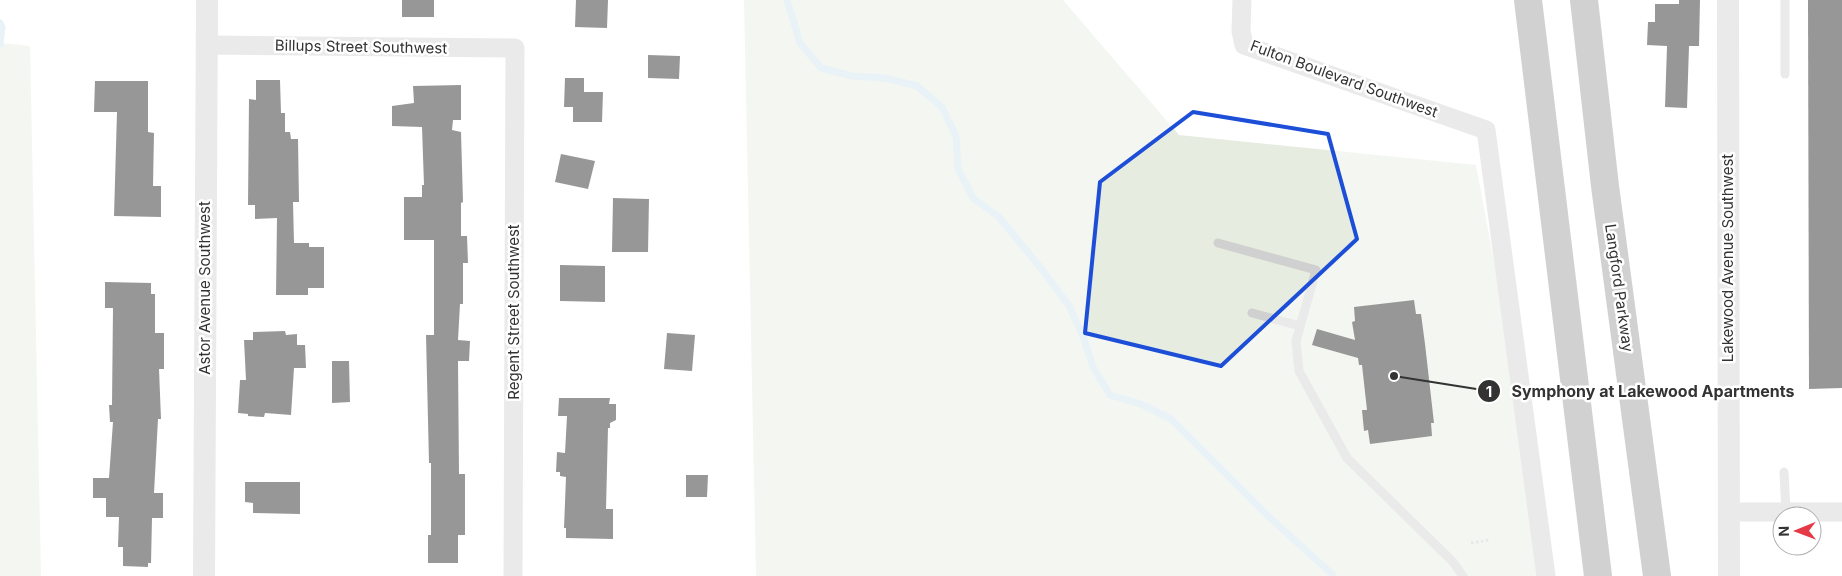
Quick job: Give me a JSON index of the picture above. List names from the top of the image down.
{
  "streets": {
    "highway": ["Langford Parkway"],
    "street": [
      "Billups Street Southwest",
      "Fulton Boulevard Southwest",
      "Lakewood Avenue Southwest",
      "Astor Avenue Southwest",
      "Regent Street Southwest"
    ]
  },
  "crossings": [
    ["Billups Street Southwest", "Astor Avenue Southwest"],
    ["Billups Street Southwest", "Regent Street Southwest"]
  ],
  "places": ["Symphony at Lakewood Apartments"],
  "north": "left"
}
